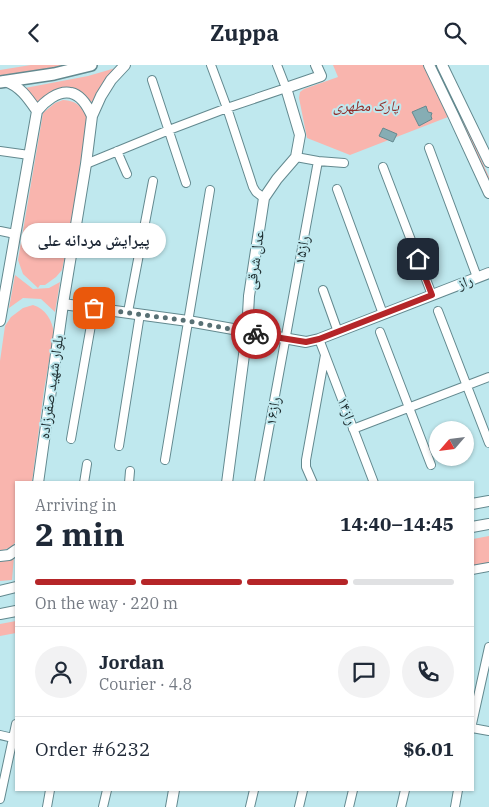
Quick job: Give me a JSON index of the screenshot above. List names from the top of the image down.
{
  "streets": {
    "street": [
      "راز۱۵",
      "عدل شرقی",
      "راز",
      "بلوار شهید صفرزاده",
      "راز۱۶",
      "راز۱۴"
    ]
  },
  "crossings": [
    ["راز۱۵", "راز"],
    ["راز۱۵", "راز۱۶"],
    ["عدل شرقی", "راز"],
    ["راز", "بلوار شهید صفرزاده"],
    ["راز", "راز۱۶"],
    ["راز", "راز۱۴"]
  ],
  "parks": ["پارک مطهری"],
  "places": ["پیرایش مردانه علی"],
  "north": "bottom left",
  "page": {
    "header": "Zuppa",
    "bubble": "پیرایش مردانه علی",
    "heading": ["2 min", "Arriving in", "14:40–14:45"],
    "panel": [
      "Jordan",
      "Courier · 4.8",
      "Order #6232",
      "$6.01"
    ],
    "bar": "On the way · 220 m"
  }
}
